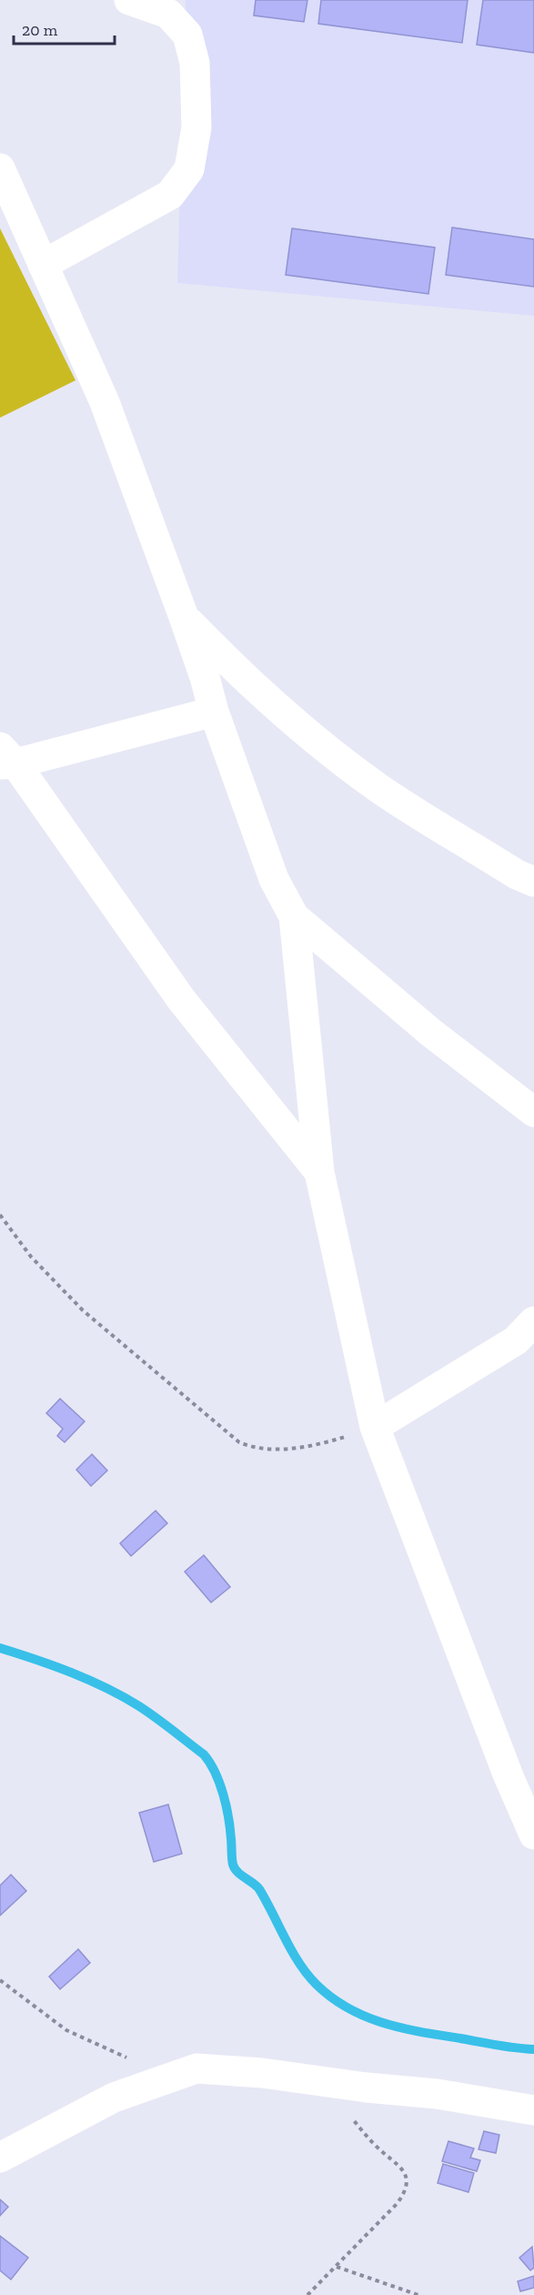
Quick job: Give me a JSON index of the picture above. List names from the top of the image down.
{
  "scale_bar": "20 m"
}
